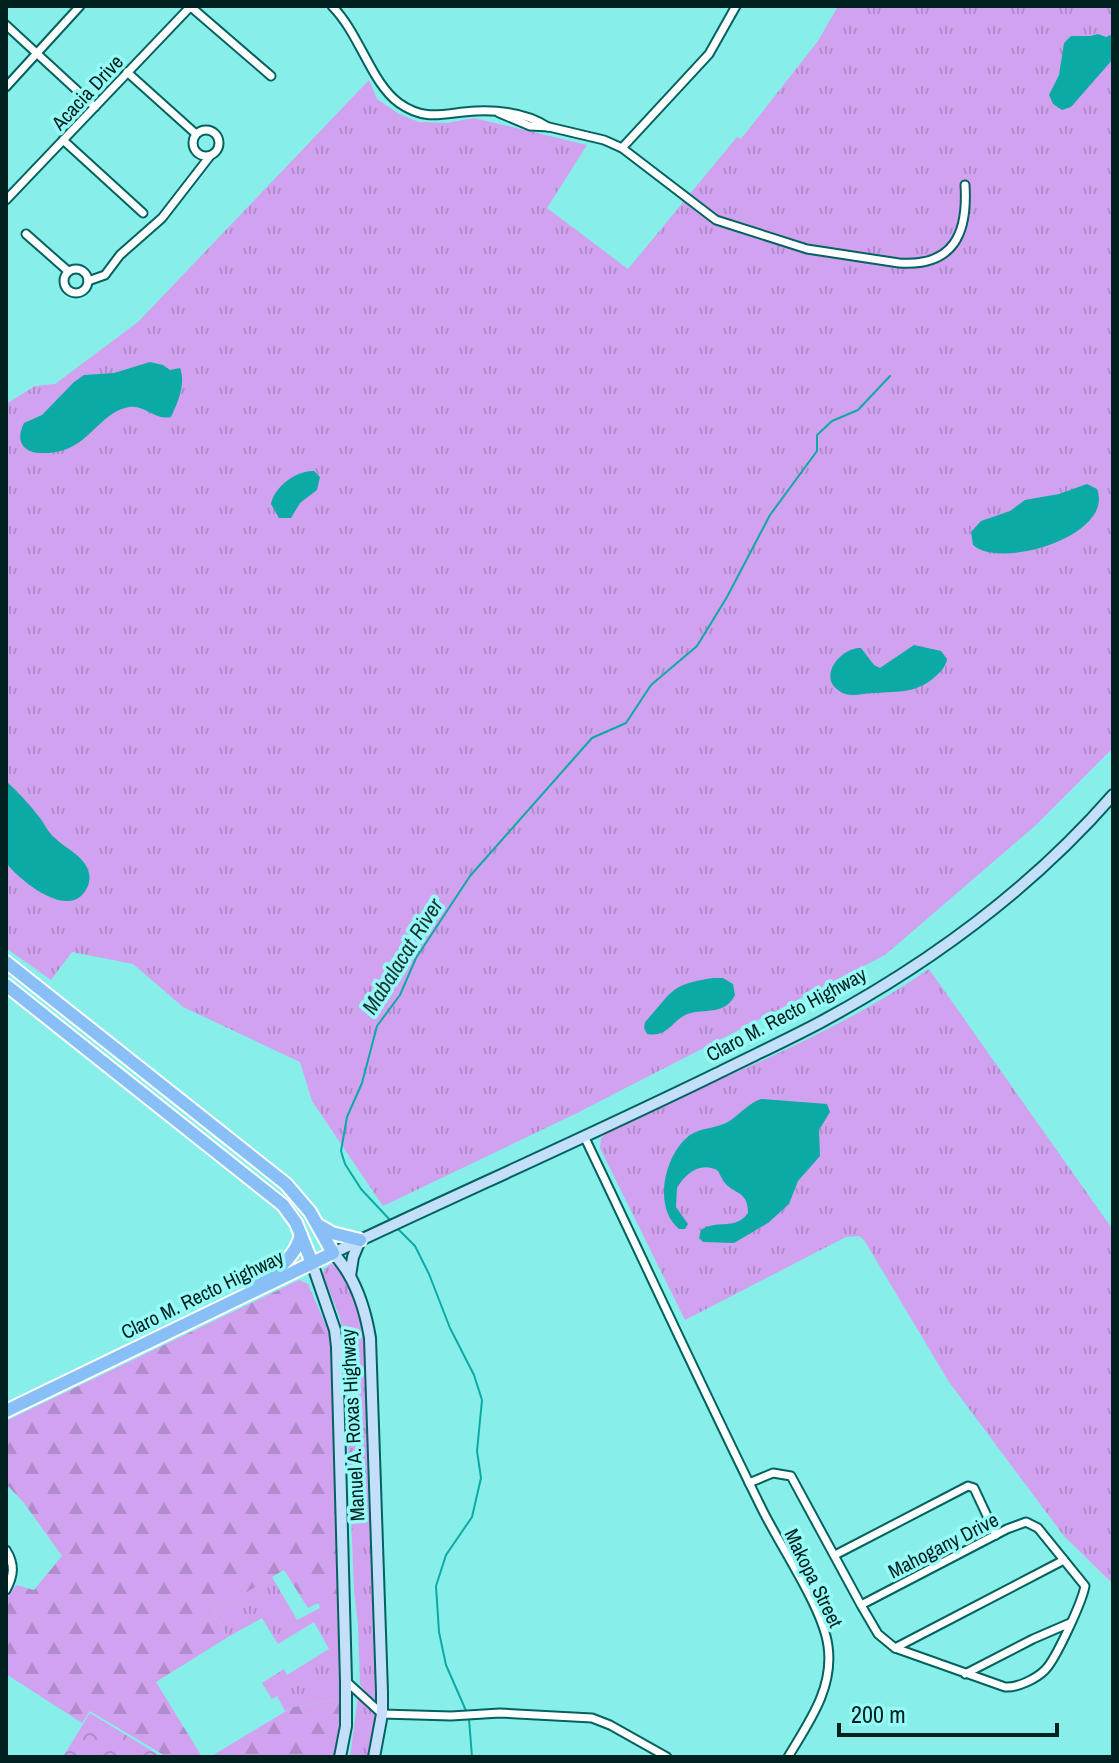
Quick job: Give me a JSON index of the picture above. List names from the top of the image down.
{
  "streets": {
    "main road": ["Claro M. Recto Highway", "Manuel A. Roxas Highway"],
    "street": ["Acacia Drive", "Mahogany Drive", "Makopa Street"]
  },
  "crossings": [
    ["Claro M. Recto Highway", "Manuel A. Roxas Highway"],
    ["Claro M. Recto Highway", "Makopa Street"]
  ],
  "water": ["Mabalacat River"],
  "scale_bar": "200 m"
}
